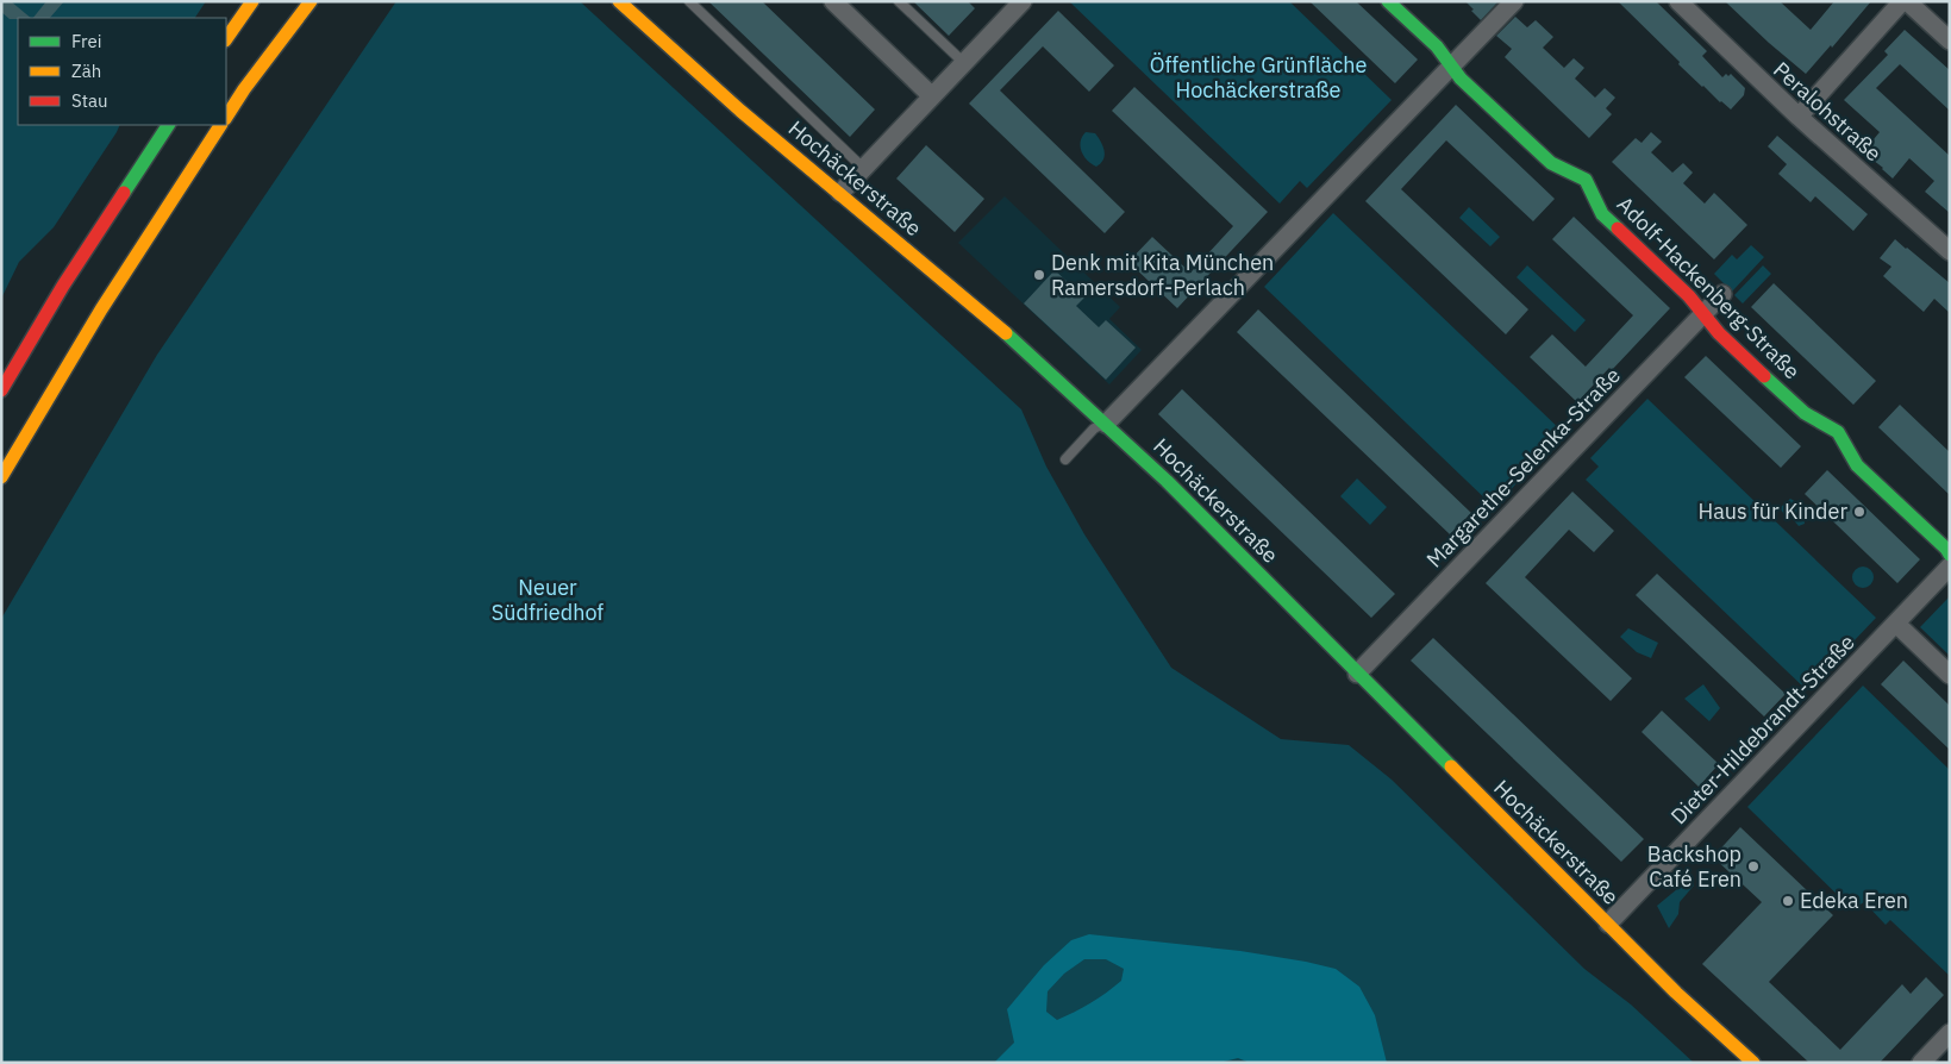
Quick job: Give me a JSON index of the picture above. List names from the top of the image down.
{
  "streets": {
    "main road": ["Hochäckerstraße", "Adolf-Hackenberg-Straße"],
    "street": ["Peralohstraße", "Margarethe-Selenka-Straße", "Dieter-Hildebrandt-Straße"]
  },
  "crossings": [
    ["Hochäckerstraße", "Margarethe-Selenka-Straße"],
    ["Hochäckerstraße", "Dieter-Hildebrandt-Straße"],
    ["Adolf-Hackenberg-Straße", "Margarethe-Selenka-Straße"]
  ],
  "parks": ["Öffentliche Grünfläche Hochäckerstraße", "Neuer Südfriedhof"],
  "places": [
    "Denk mit Kita München Ramersdorf-Perlach",
    "Haus für Kinder",
    "Backshop Café Eren",
    "Edeka Eren"
  ],
  "legend": ["Frei", "Zäh", "Stau"]
}
